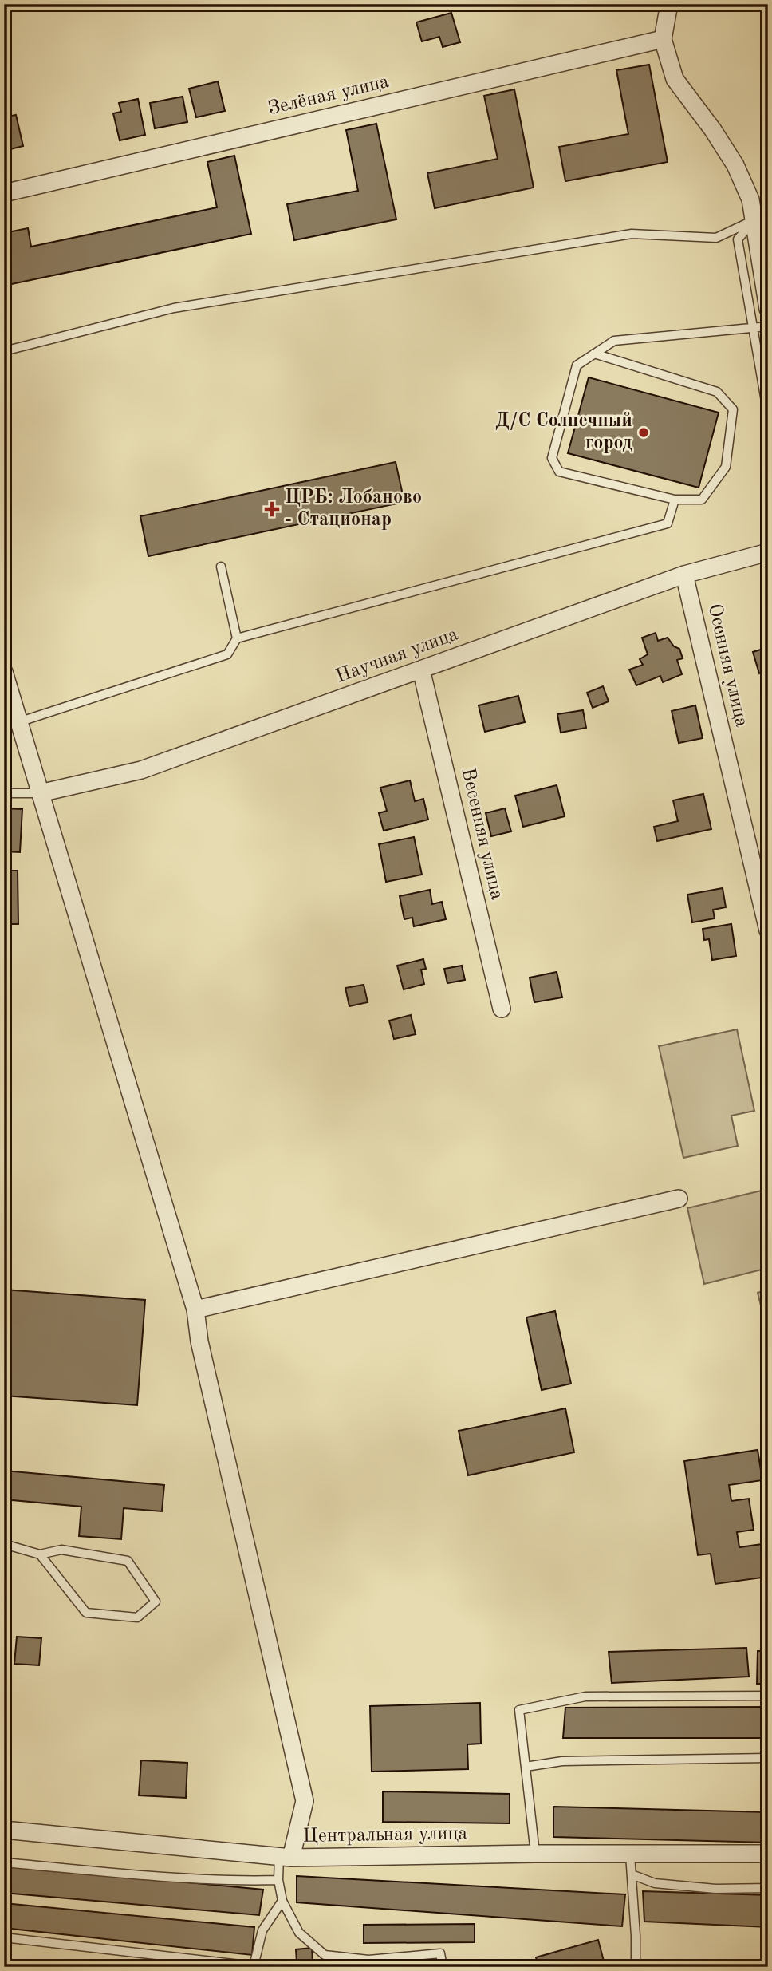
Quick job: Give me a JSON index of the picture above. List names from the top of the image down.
{
  "streets": {
    "street": [
      "Зелёная улица",
      "Научная улица",
      "Осенняя улица",
      "Весенняя улица",
      "Центральная улица"
    ]
  },
  "crossings": [
    ["Научная улица", "Осенняя улица"],
    ["Научная улица", "Весенняя улица"]
  ],
  "places": {
    "other": ["Д/С Солнечный город"],
    "health": ["ЦРБ: Лобаново - Стационар"]
  }
}
